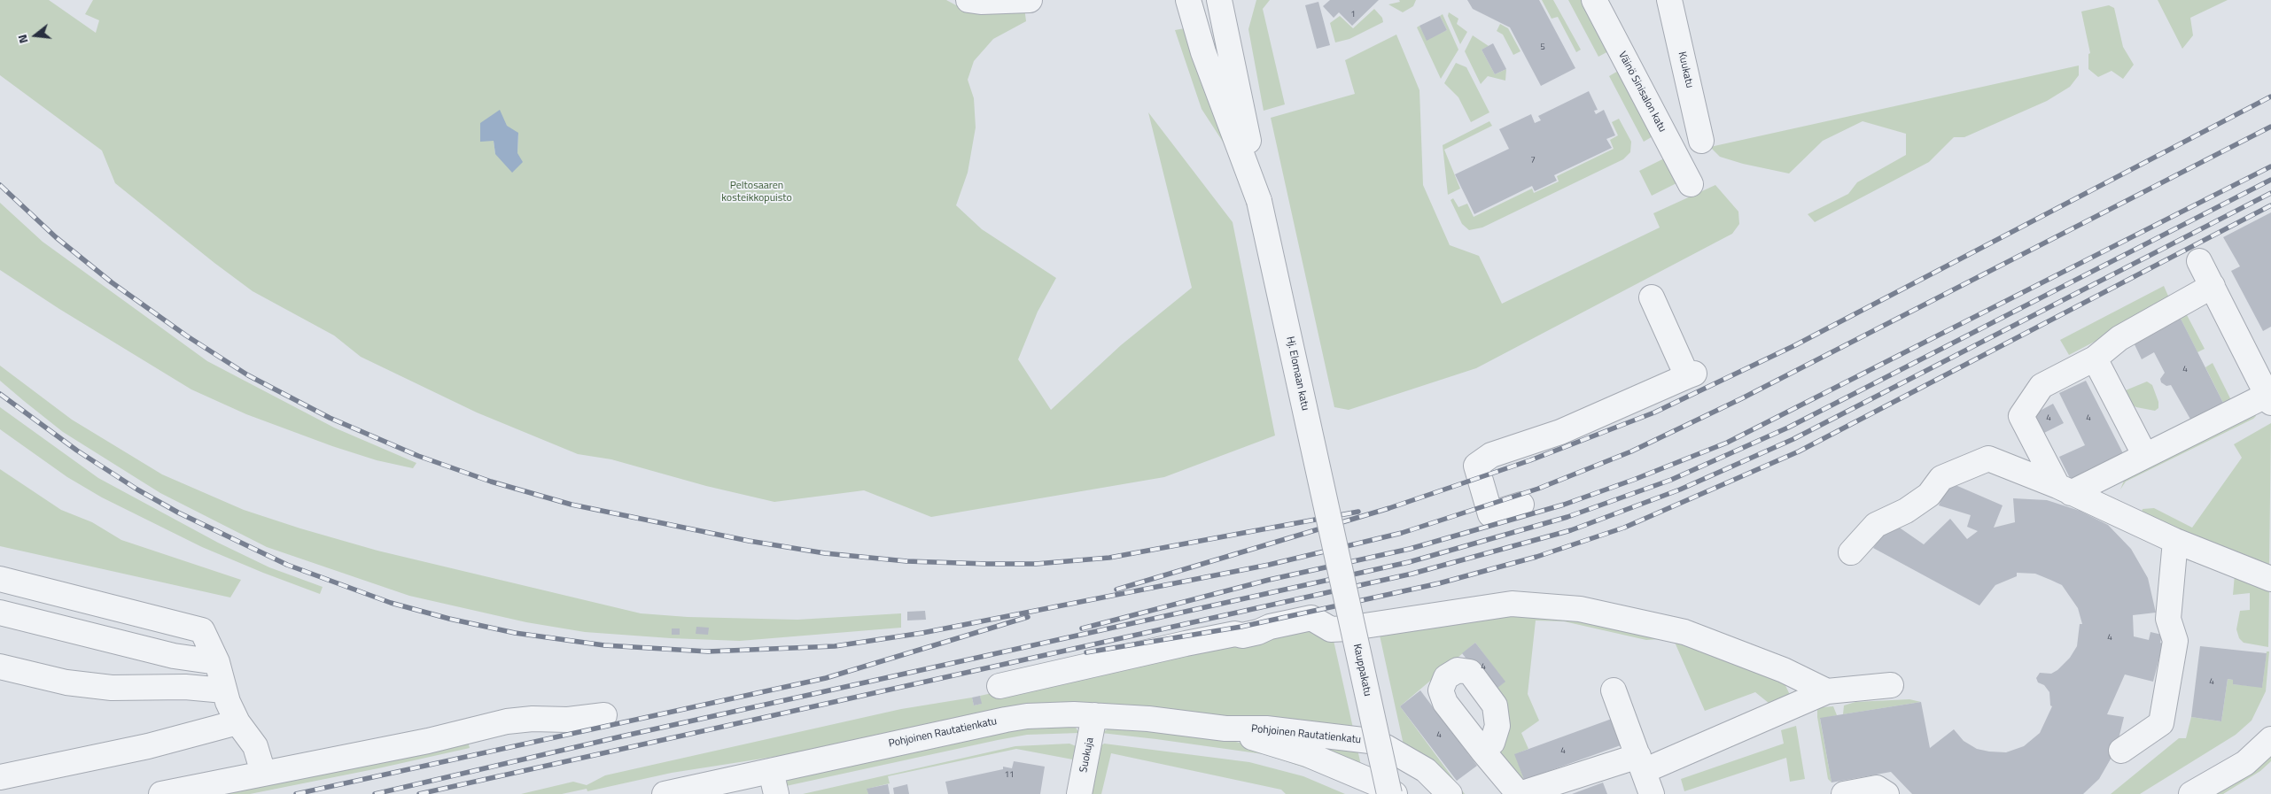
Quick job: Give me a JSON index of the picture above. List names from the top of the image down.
{
  "streets": {
    "street": [
      "Kuukatu",
      "Väinö Sinisalon katu",
      "Hj. Elomaan katu",
      "Kauppakatu",
      "Pohjoinen Rautatienkatu",
      "Suokuja"
    ]
  },
  "crossings": [
    ["Hj. Elomaan katu", "Kauppakatu"],
    ["Pohjoinen Rautatienkatu", "Suokuja"]
  ],
  "parks": ["Peltosaaren kosteikkopuisto"],
  "house_numbers": [
    "1",
    "5",
    "7",
    "4",
    "4",
    "4",
    "4",
    "4",
    "4",
    "4",
    "4",
    "11"
  ],
  "north": "left"
}
